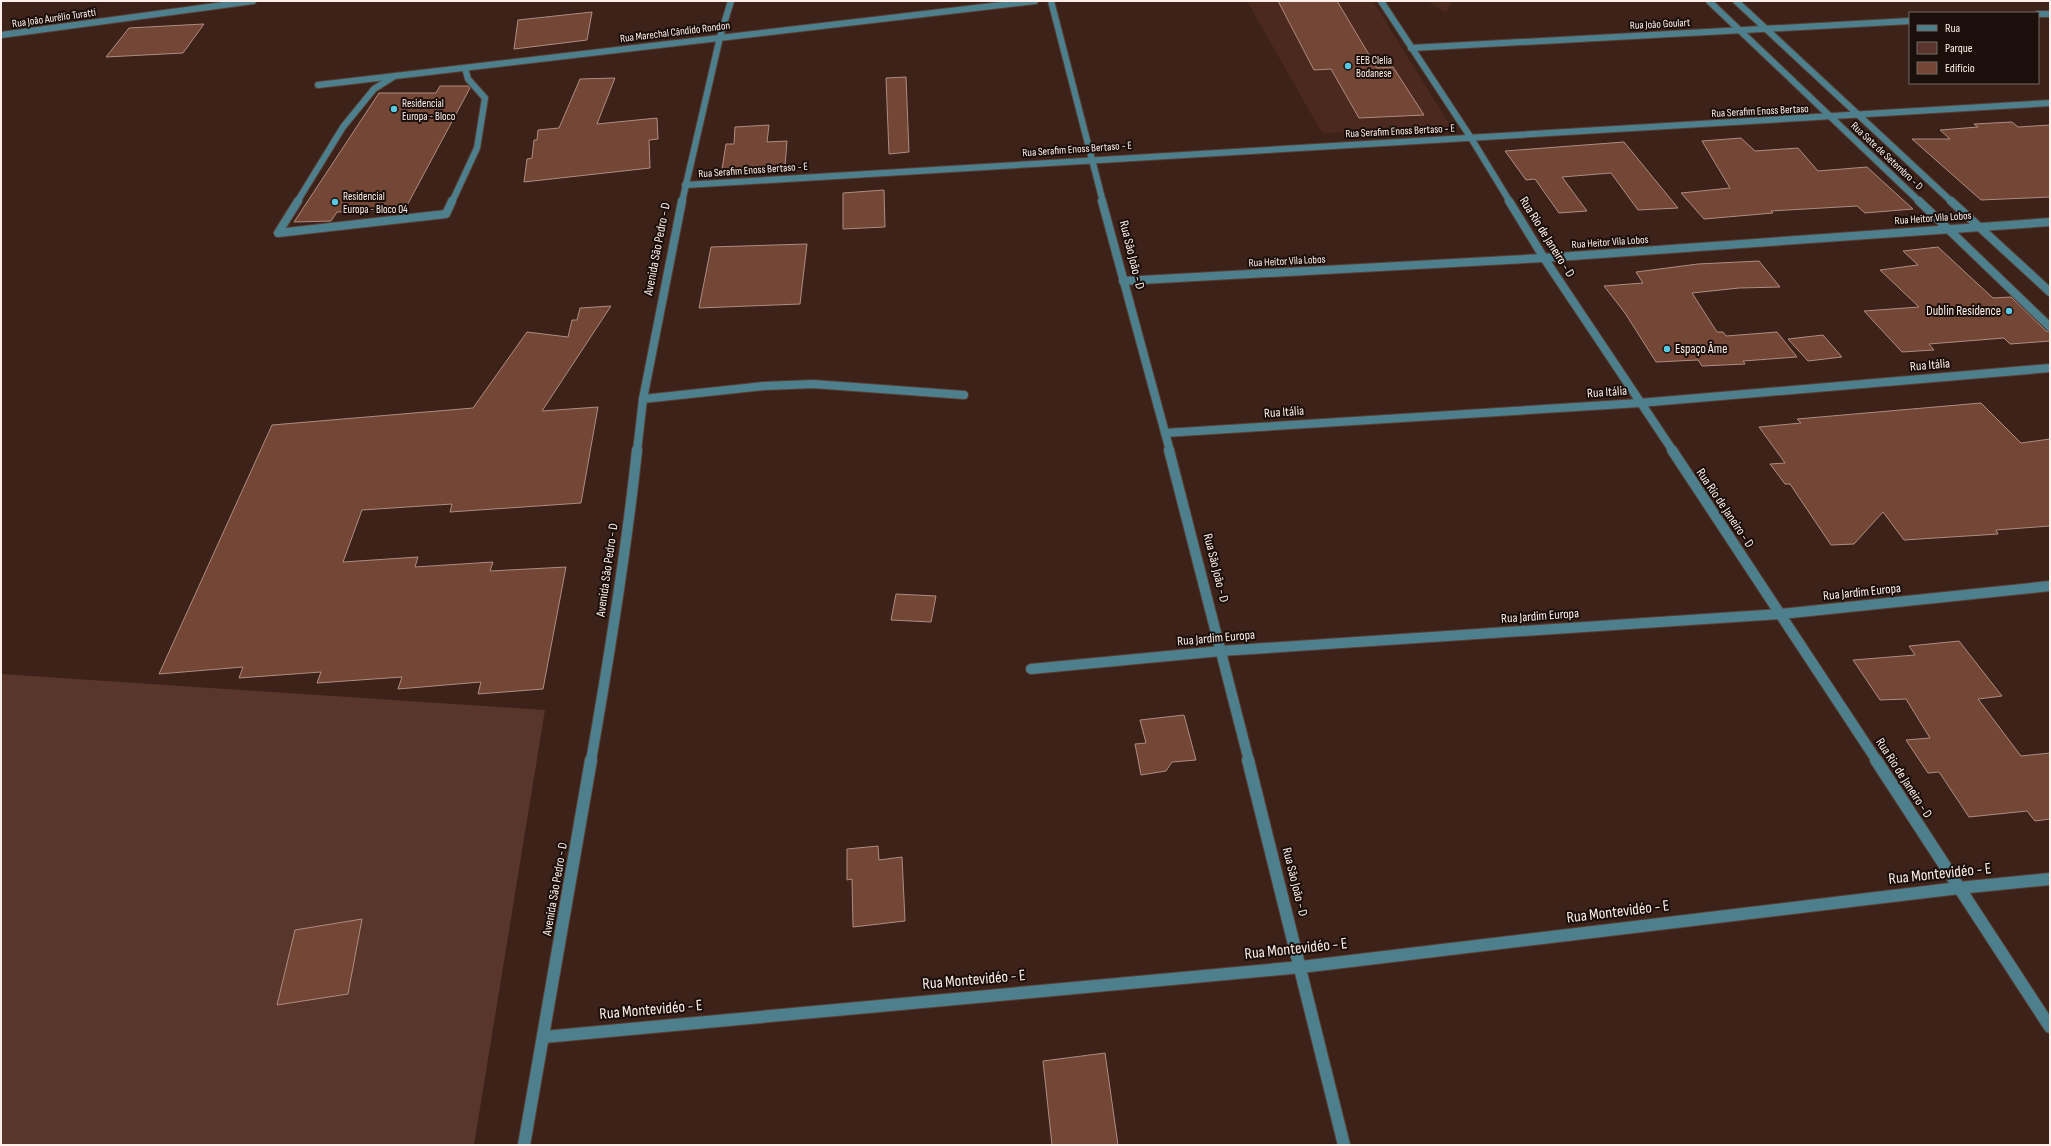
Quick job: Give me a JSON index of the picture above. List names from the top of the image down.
{
  "streets": {
    "street": [
      "Rua João Aurélio Turatti",
      "Rua João Goulart",
      "Rua Marechal Cândido Rondon",
      "Rua Serafim Enoss Bertaso",
      "Rua Serafim Enoss Bertaso - E",
      "Rua Sete de Setembro - D",
      "Rua Heitor Vila Lobos",
      "Rua Rio de Janeiro - D",
      "Avenida São Pedro - D",
      "Rua São João - D",
      "Rua Itália",
      "Rua Jardim Europa",
      "Rua Montevidéo - E"
    ]
  },
  "crossings": [
    ["Rua João Goulart", "Rua Sete de Setembro - D"],
    ["Rua João Goulart", "Rua Rio de Janeiro - D"],
    ["Rua Marechal Cândido Rondon", "Avenida São Pedro - D"],
    ["Rua Serafim Enoss Bertaso", "Rua Serafim Enoss Bertaso - E"],
    ["Rua Serafim Enoss Bertaso", "Rua Sete de Setembro - D"],
    ["Rua Serafim Enoss Bertaso", "Rua Rio de Janeiro - D"],
    ["Rua Serafim Enoss Bertaso - E", "Rua Rio de Janeiro - D"],
    ["Rua Serafim Enoss Bertaso - E", "Avenida São Pedro - D"],
    ["Rua Serafim Enoss Bertaso - E", "Rua São João - D"],
    ["Rua Sete de Setembro - D", "Rua Heitor Vila Lobos"],
    ["Rua Heitor Vila Lobos", "Rua Rio de Janeiro - D"],
    ["Rua Heitor Vila Lobos", "Rua São João - D"],
    ["Rua Rio de Janeiro - D", "Rua Itália"],
    ["Rua Rio de Janeiro - D", "Rua Jardim Europa"],
    ["Rua Rio de Janeiro - D", "Rua Montevidéo - E"],
    ["Avenida São Pedro - D", "Rua Montevidéo - E"],
    ["Rua São João - D", "Rua Itália"],
    ["Rua São João - D", "Rua Jardim Europa"],
    ["Rua São João - D", "Rua Montevidéo - E"]
  ],
  "places": [
    "EEB Clelia Bodanese",
    "Residencial Europa - Bloco",
    "Residencial Europa - Bloco 04",
    "Dublin Residence",
    "Espaço Âme"
  ],
  "legend": ["Rua", "Parque", "Edifício"]
}
